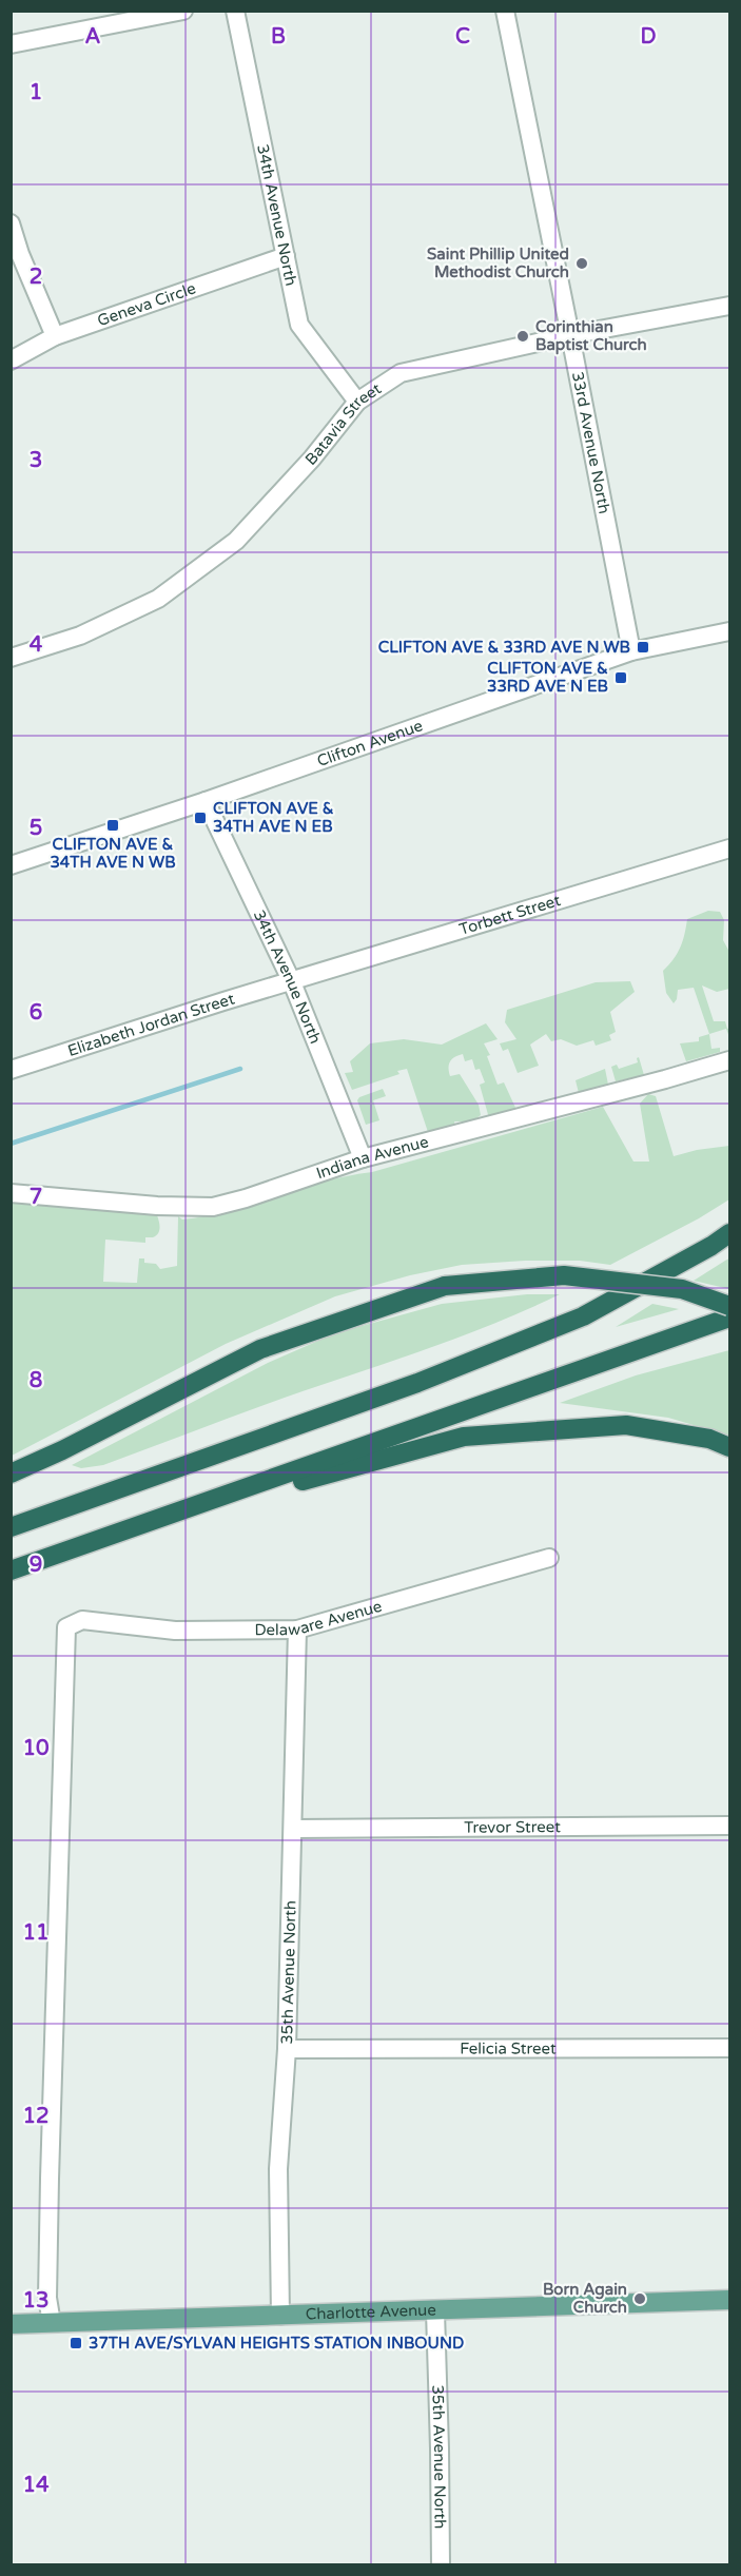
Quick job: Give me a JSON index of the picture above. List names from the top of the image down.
{
  "streets": {
    "main road": ["Charlotte Avenue"],
    "street": [
      "34th Avenue North",
      "Geneva Circle",
      "Batavia Street",
      "33rd Avenue North",
      "Clifton Avenue",
      "Torbett Street",
      "Elizabeth Jordan Street",
      "Indiana Avenue",
      "Delaware Avenue",
      "Trevor Street",
      "35th Avenue North",
      "Felicia Street"
    ]
  },
  "crossings": [
    ["34th Avenue North", "Geneva Circle"],
    ["34th Avenue North", "Batavia Street"],
    ["34th Avenue North", "Clifton Avenue"],
    ["34th Avenue North", "Torbett Street"],
    ["34th Avenue North", "Elizabeth Jordan Street"],
    ["34th Avenue North", "Indiana Avenue"],
    ["Batavia Street", "33rd Avenue North"],
    ["33rd Avenue North", "Clifton Avenue"],
    ["Torbett Street", "Elizabeth Jordan Street"],
    ["Delaware Avenue", "35th Avenue North"],
    ["Delaware Avenue", "Charlotte Avenue"],
    ["Trevor Street", "35th Avenue North"],
    ["35th Avenue North", "Felicia Street"],
    ["35th Avenue North", "Charlotte Avenue"]
  ],
  "places": {
    "other": ["Saint Phillip United Methodist Church", "Corinthian Baptist Church", "Born Again Church"],
    "transit": [
      "CLIFTON AVE & 33RD AVE N WB",
      "CLIFTON AVE & 33RD AVE N EB",
      "CLIFTON AVE & 34TH AVE N EB",
      "CLIFTON AVE & 34TH AVE N WB",
      "37TH AVE/SYLVAN HEIGHTS STATION INBOUND"
    ]
  },
  "grid": {
    "columns": [
      "A",
      "B",
      "C",
      "D"
    ],
    "rows": [
      "1",
      "2",
      "3",
      "4",
      "5",
      "6",
      "7",
      "8",
      "9",
      "10",
      "11",
      "12",
      "13",
      "14"
    ]
  }
}
